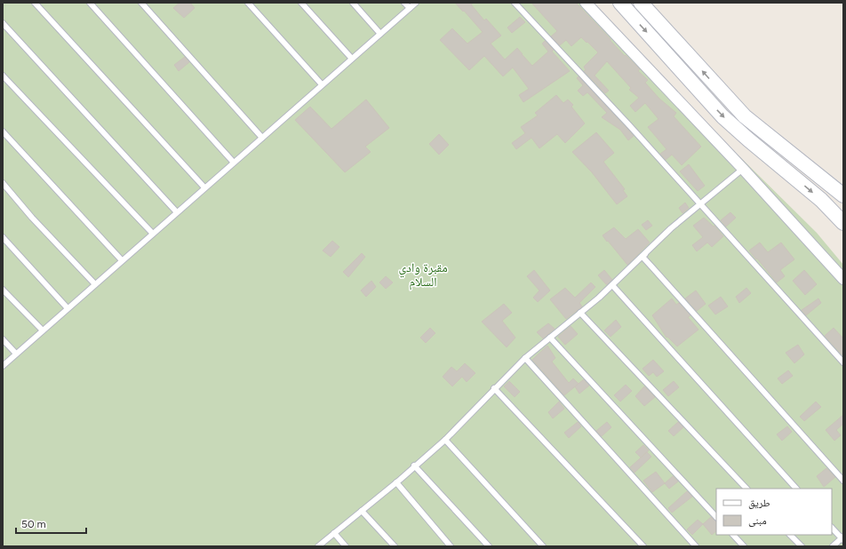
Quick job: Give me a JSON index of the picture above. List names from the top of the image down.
{
  "parks": ["مقبرة وادي السلام"],
  "legend": ["طريق", "مبنى"],
  "scale_bar": "50 m"
}
